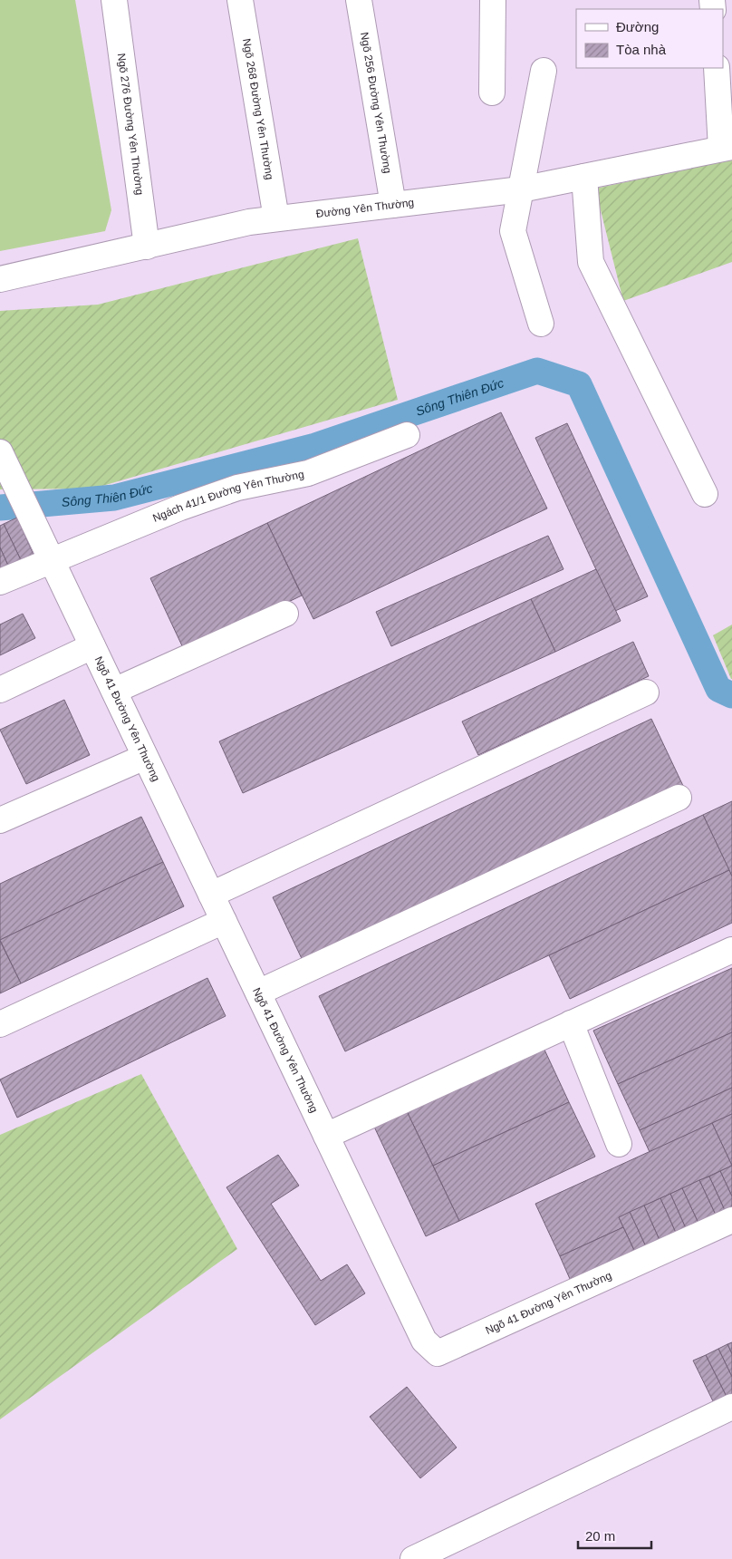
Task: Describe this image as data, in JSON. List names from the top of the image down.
{
  "streets": {
    "street": [
      "Ngõ 256 Đường Yên Thường",
      "Ngõ 268 Đường Yên Thường",
      "Ngõ 276 Đường Yên Thường",
      "Đường Yên Thường",
      "Ngách 41/1 Đường Yên Thường",
      "Ngõ 41 Đường Yên Thường"
    ]
  },
  "crossings": [
    ["Ngõ 256 Đường Yên Thường", "Đường Yên Thường"],
    ["Ngõ 268 Đường Yên Thường", "Đường Yên Thường"],
    ["Ngõ 276 Đường Yên Thường", "Đường Yên Thường"],
    ["Ngách 41/1 Đường Yên Thường", "Ngõ 41 Đường Yên Thường"]
  ],
  "water": ["Sông Thiên Đức"],
  "legend": ["Đường", "Tòa nhà"],
  "scale_bar": "20 m"
}
